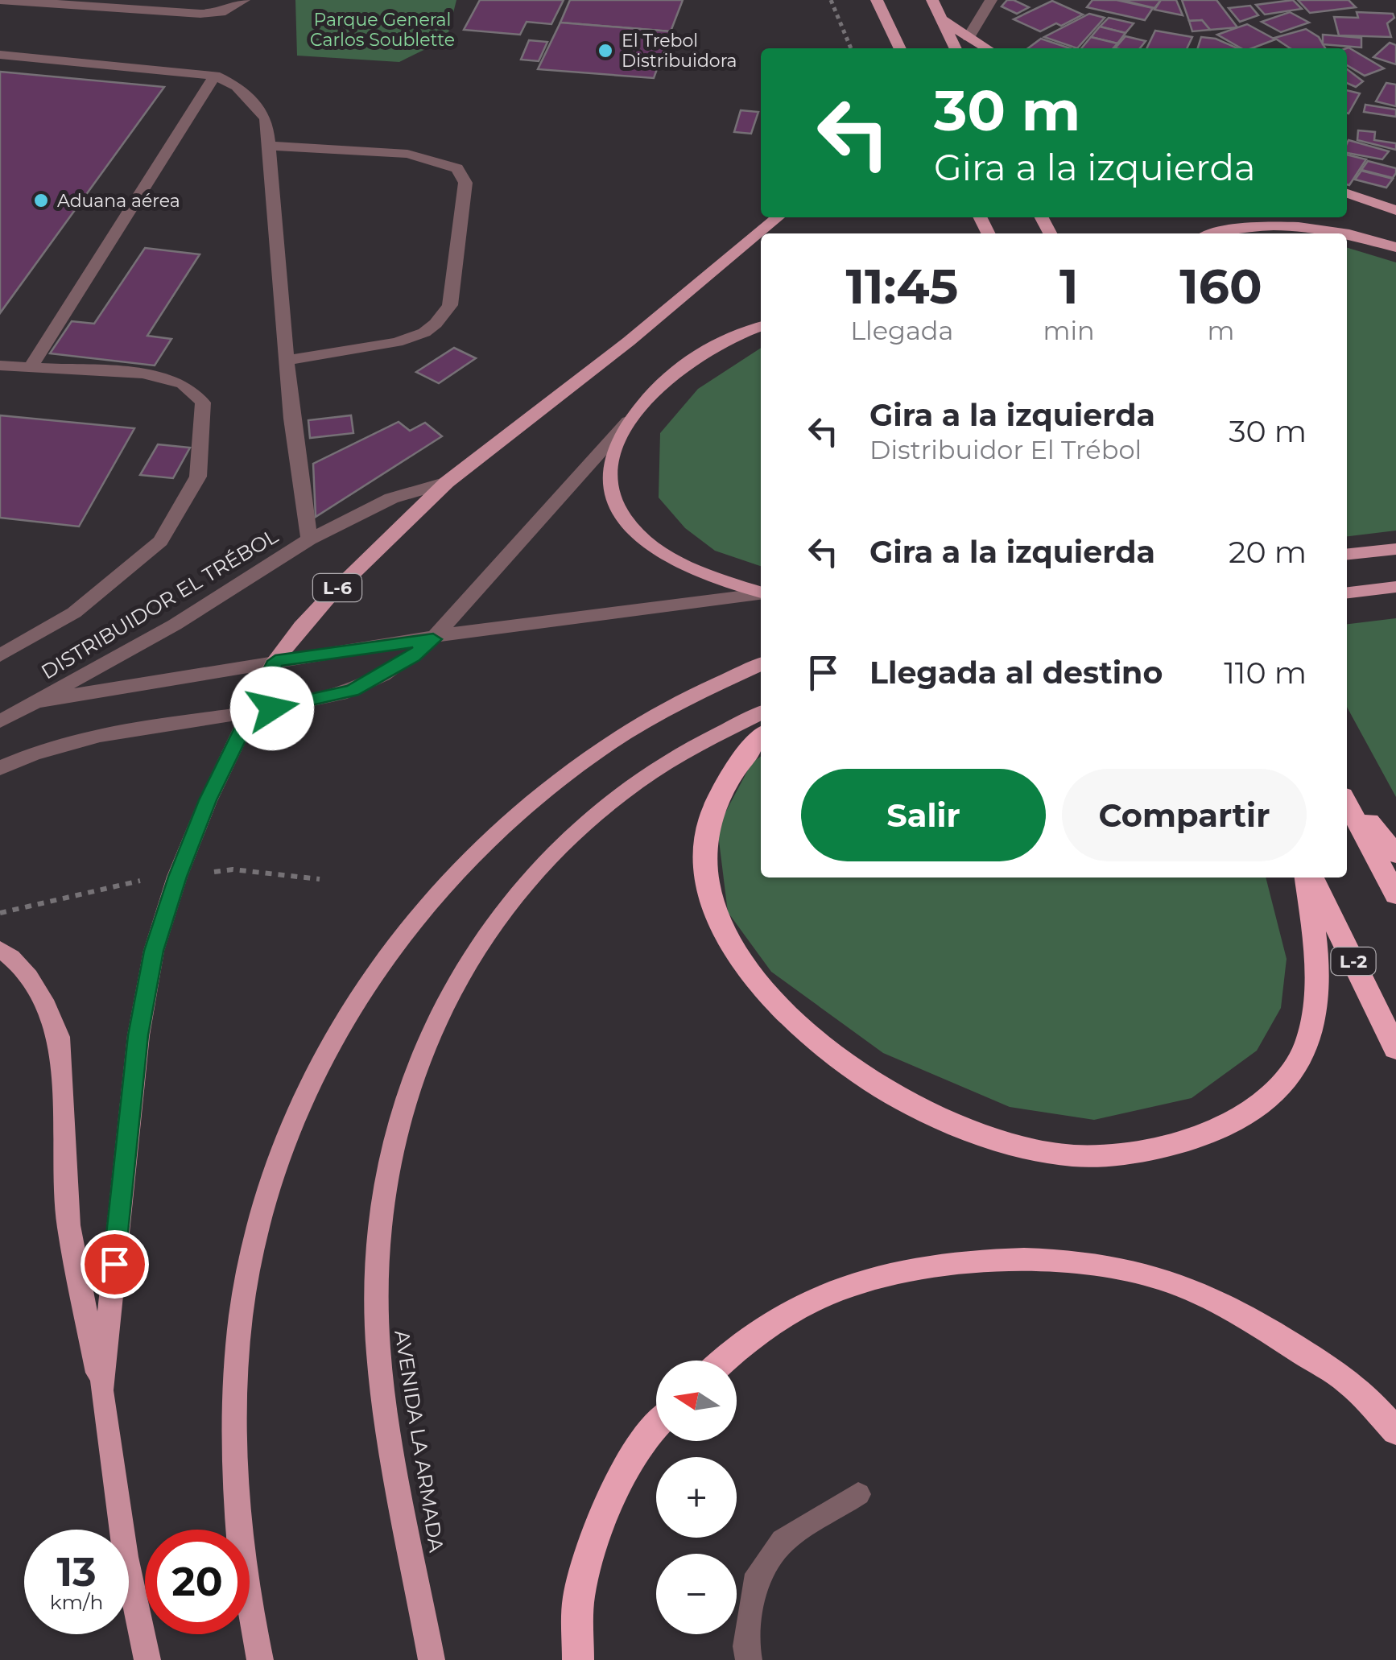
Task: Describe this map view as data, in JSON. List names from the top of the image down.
{
  "streets": {
    "highway": ["L-2"],
    "main road": ["L-6", "AVENIDA LA ARMADA"],
    "street": ["DISTRIBUIDOR EL TRÉBOL"]
  },
  "crossings": [
    ["L-6", "DISTRIBUIDOR EL TRÉBOL"]
  ],
  "parks": ["Parque General Carlos Soublette"],
  "places": ["El Trebol Distribuidora", "Aduana aérea"],
  "north": "left",
  "page": {
    "turn": ["30 m", "Gira a la izquierda"],
    "eta": [
      "11:45",
      "Llegada",
      "1",
      "min",
      "160",
      "m"
    ],
    "list": [
      {
        "name": "Gira a la izquierda",
        "note": "Distribuidor El Trébol",
        "value": "30 m"
      },
      {
        "name": "Gira a la izquierda",
        "value": "20 m"
      },
      {
        "name": "Llegada al destino",
        "value": "110 m"
      }
    ],
    "buttons": ["Salir", "Compartir"],
    "map_buttons": ["+", "−"],
    "speed": "13 km/h",
    "limit": "20"
  }
}
